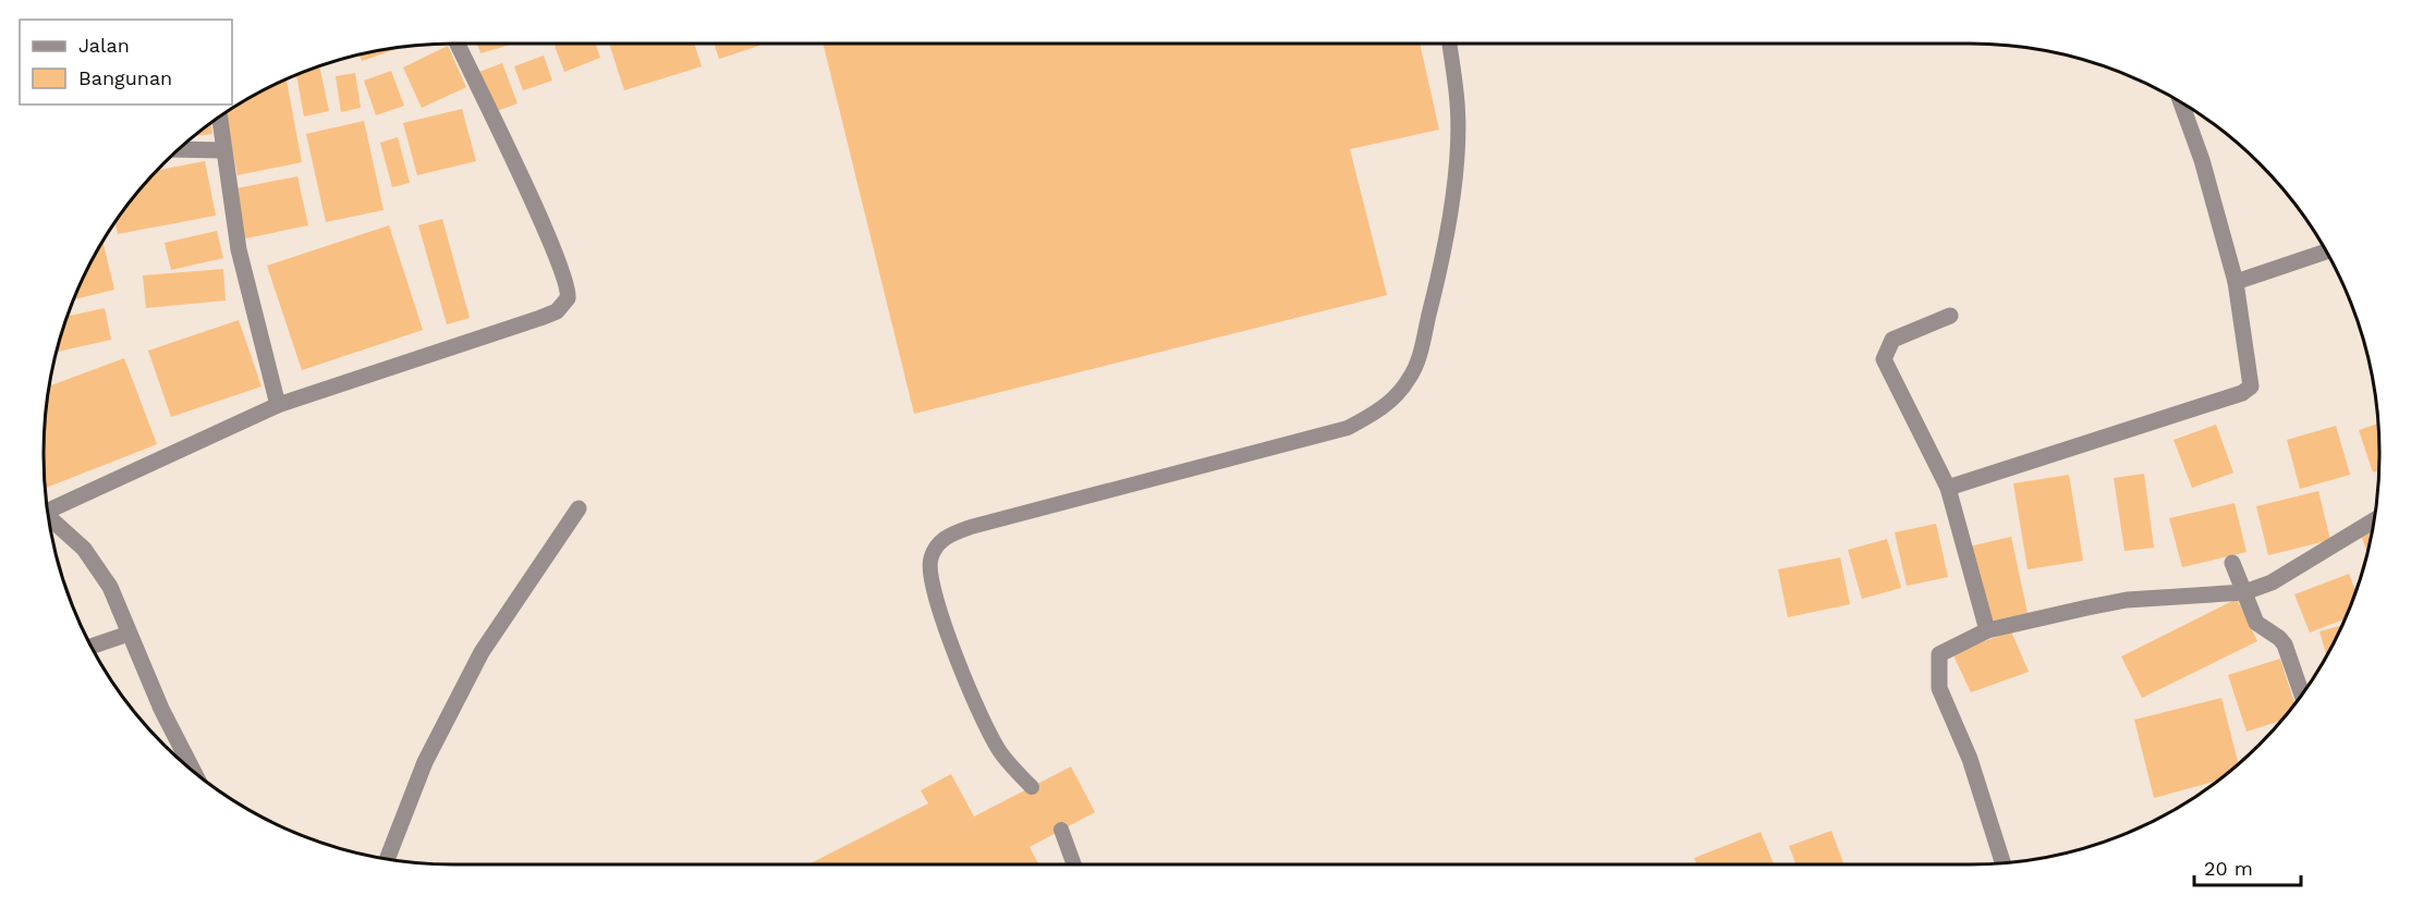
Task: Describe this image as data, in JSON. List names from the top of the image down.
{
  "legend": ["Jalan", "Bangunan"],
  "scale_bar": "20 m"
}
